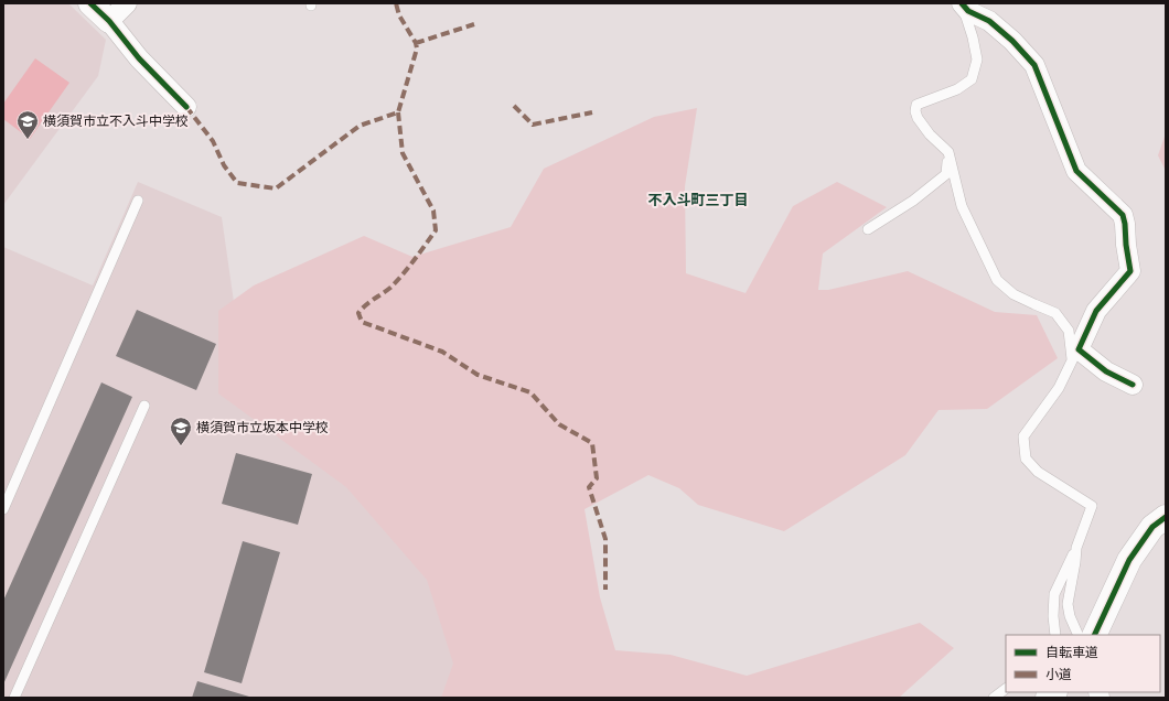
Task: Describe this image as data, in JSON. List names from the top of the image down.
{
  "districts": ["不入斗町三丁目"],
  "places": {
    "school or university": ["横須賀市立不入斗中学校", "横須賀市立坂本中学校"]
  },
  "legend": ["自転車道", "小道"]
}
